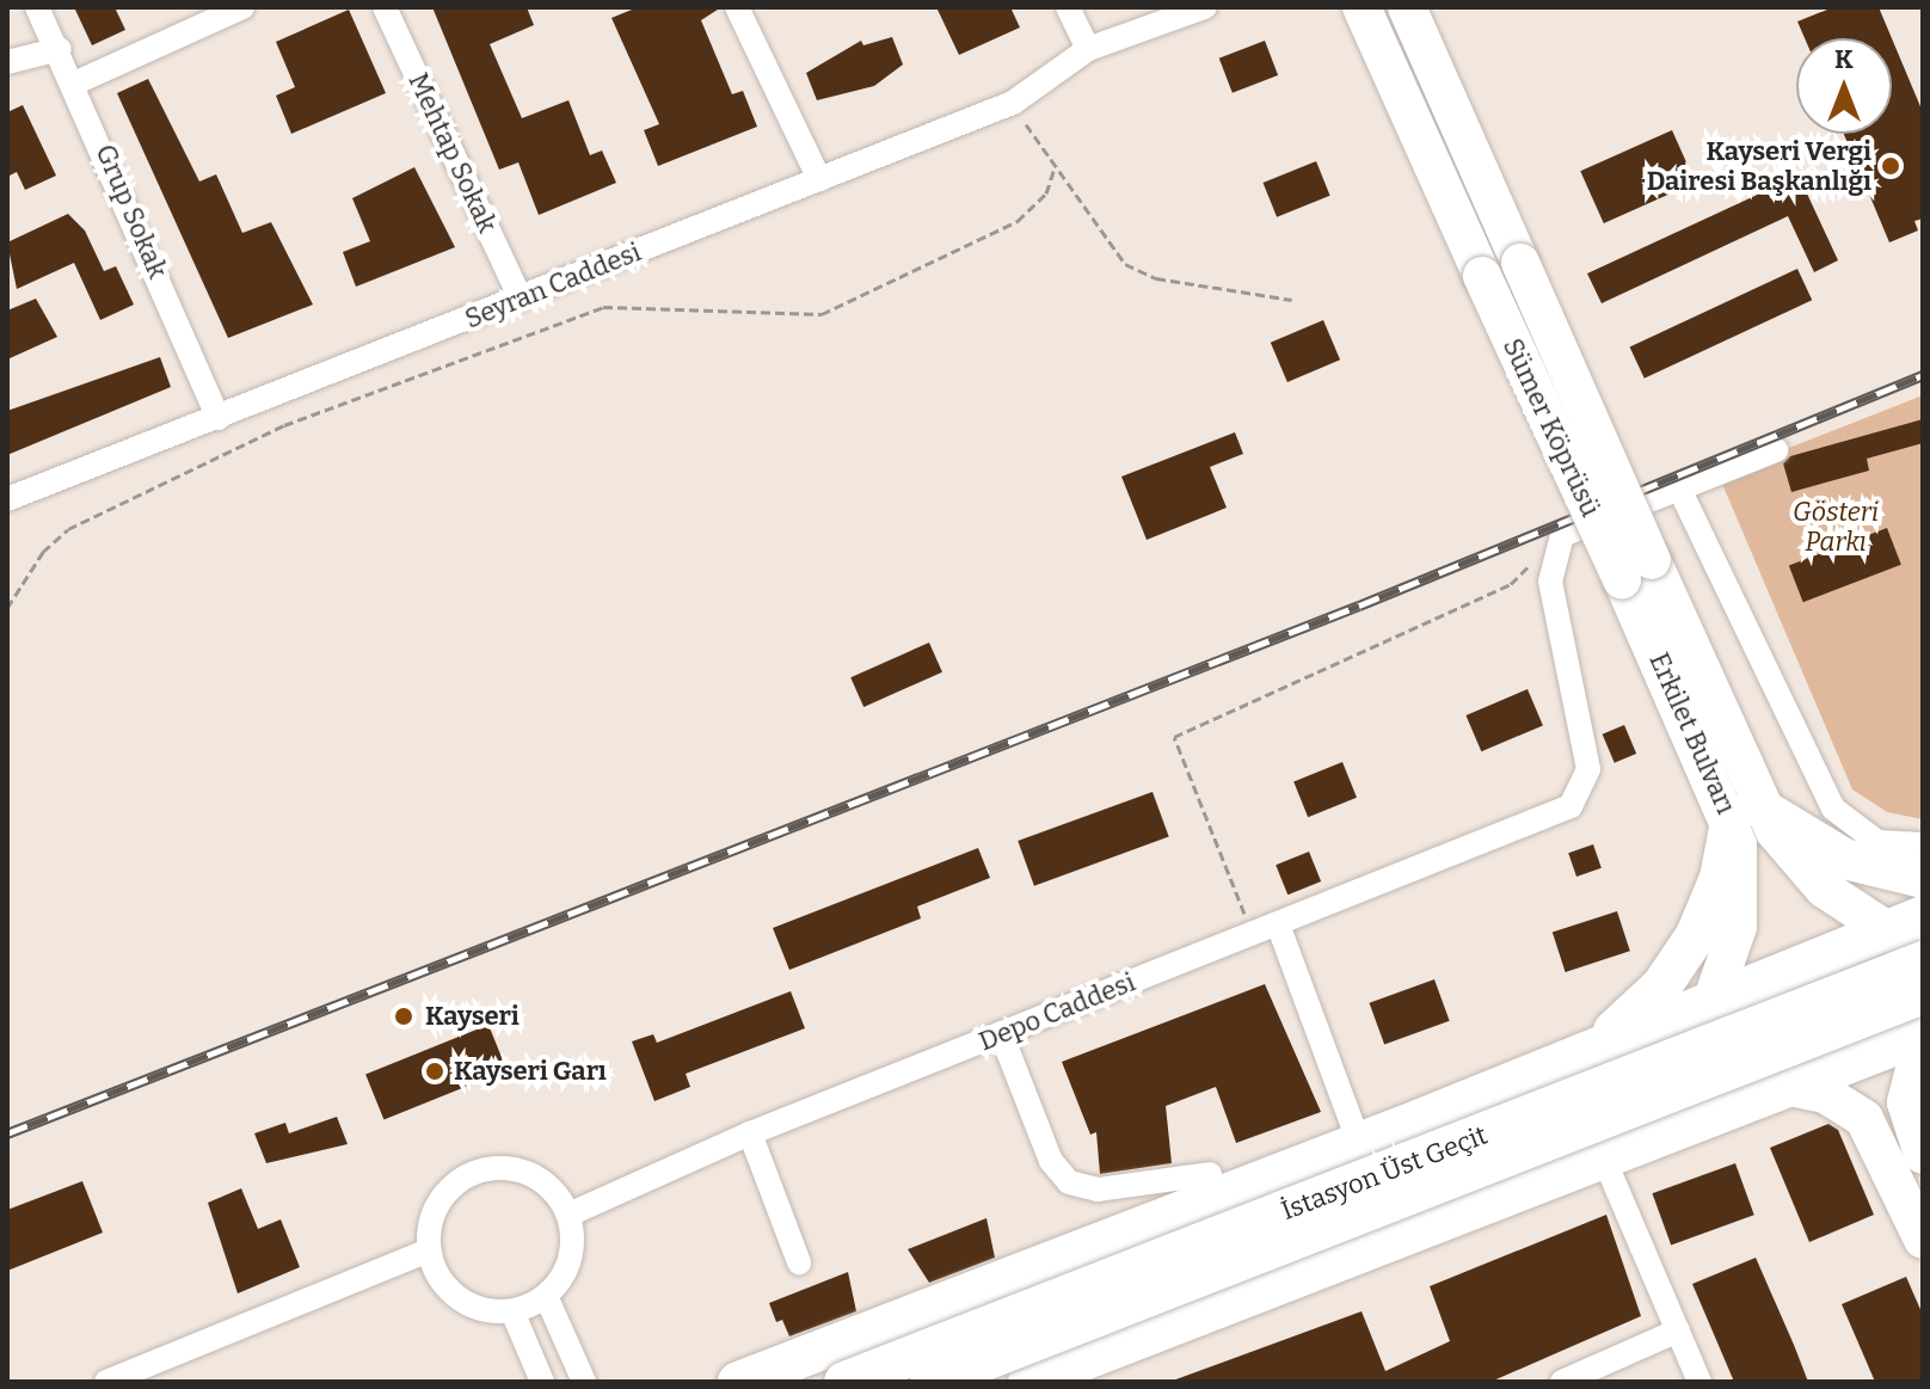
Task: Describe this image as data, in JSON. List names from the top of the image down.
{
  "streets": {
    "highway": ["İstasyon Üst Geçit"],
    "main road": ["Sümer Köprüsü", "Erkilet Bulvarı"],
    "street": [
      "Mehtap Sokak",
      "Grup Sokak",
      "Seyran Caddesi",
      "Depo Caddesi"
    ]
  },
  "crossings": [
    ["Mehtap Sokak", "Seyran Caddesi"],
    ["Grup Sokak", "Seyran Caddesi"],
    ["Sümer Köprüsü", "Erkilet Bulvarı"],
    ["Erkilet Bulvarı", "İstasyon Üst Geçit"]
  ],
  "parks": ["Gösteri Parkı"],
  "places": ["Kayseri Vergi Dairesi Başkanlığı", "Kayseri", "Kayseri Garı"],
  "north": "top"
}
